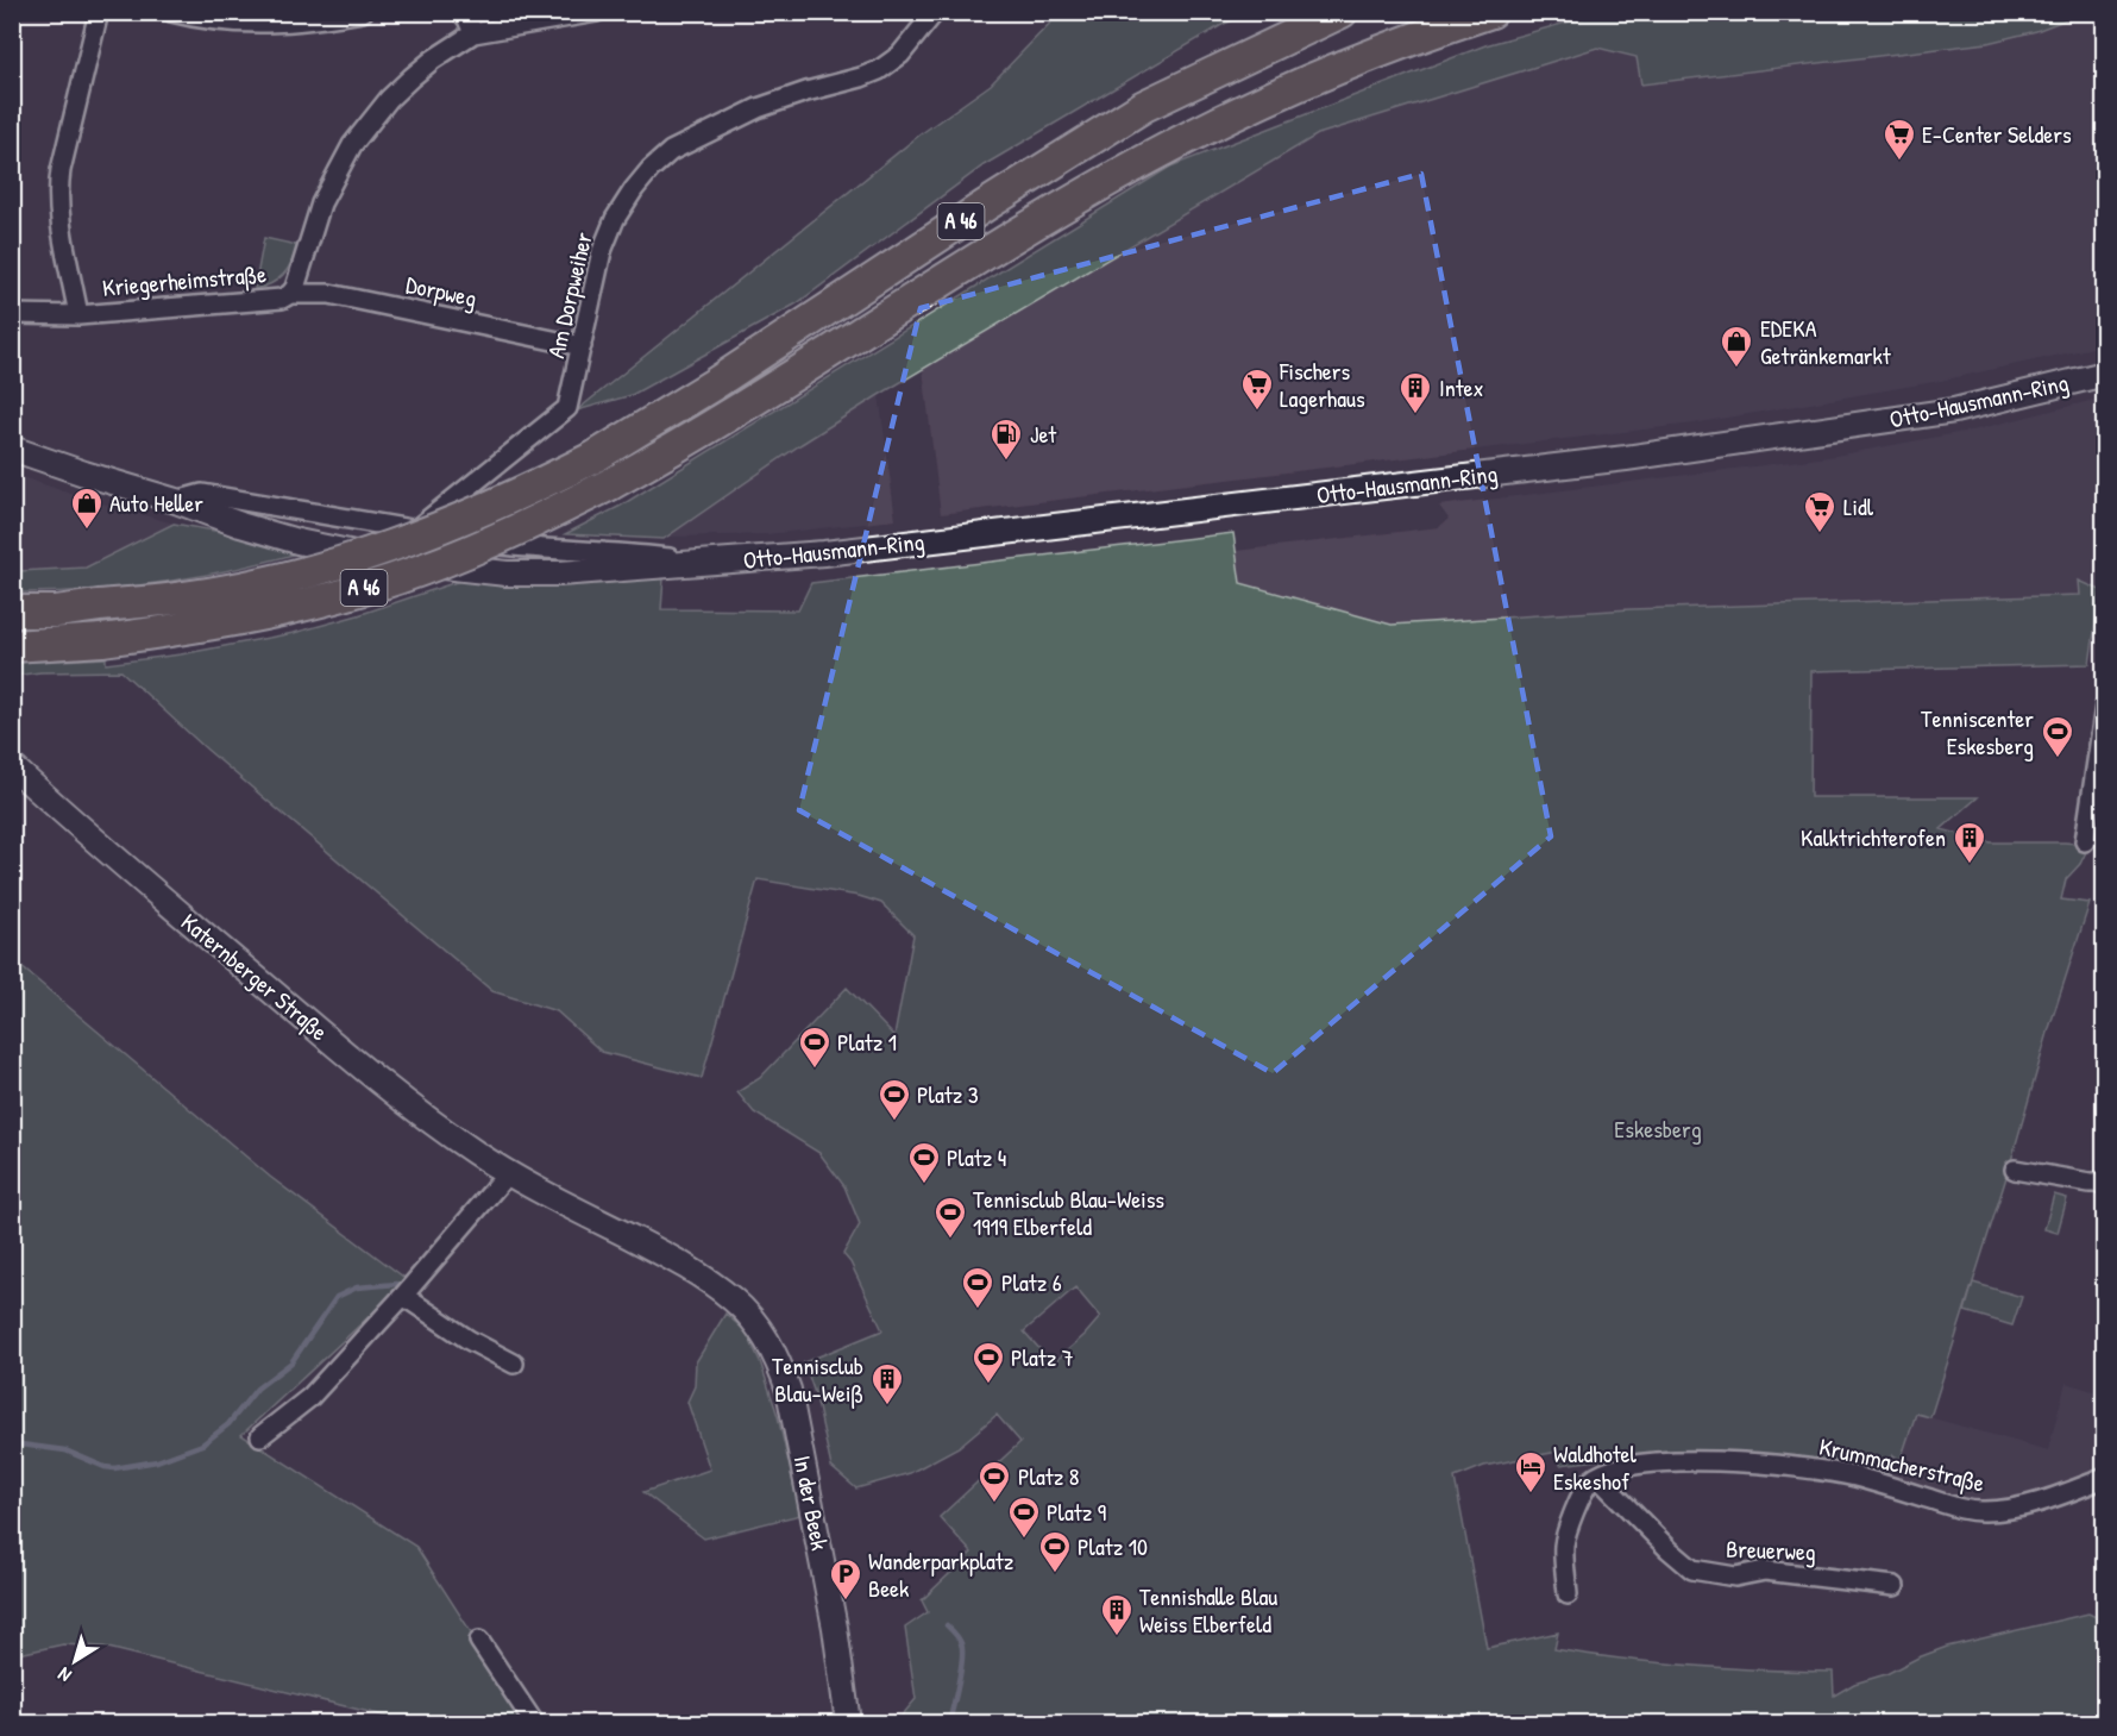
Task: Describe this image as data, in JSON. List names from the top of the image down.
{
  "streets": {
    "highway": ["A 46"],
    "street": [
      "Kriegerheimstraße",
      "Dorpweg",
      "Am Dorpweiher",
      "Otto-Hausmann-Ring",
      "Katernberger Straße",
      "Krummacherstraße",
      "In der Beek",
      "Breuerweg"
    ]
  },
  "crossings": [
    ["Kriegerheimstraße", "Dorpweg"],
    ["Dorpweg", "Am Dorpweiher"],
    ["Am Dorpweiher", "Otto-Hausmann-Ring"],
    ["Katernberger Straße", "In der Beek"],
    ["Krummacherstraße", "Breuerweg"]
  ],
  "parks": ["Eskesberg"],
  "places": {
    "supermarket": ["E-Center Selders", "Fischers Lagerhaus", "Lidl"],
    "shop": ["EDEKA Getränkemarkt", "Auto Heller"],
    "building": [
      "Intex",
      "Kalktrichterofen",
      "Tennisclub Blau-Weiß",
      "Tennishalle Blau Weiss Elberfeld"
    ],
    "fuel station": ["Jet"],
    "sports": [
      "Tenniscenter Eskesberg",
      "Platz 1",
      "Platz 3",
      "Platz 4",
      "Tennisclub Blau-Weiss 1919 Elberfeld",
      "Platz 6",
      "Platz 7",
      "Platz 8",
      "Platz 9",
      "Platz 10"
    ],
    "hotel": ["Waldhotel Eskeshof"],
    "parking": ["Wanderparkplatz Beek"]
  },
  "north": "bottom left"
}
